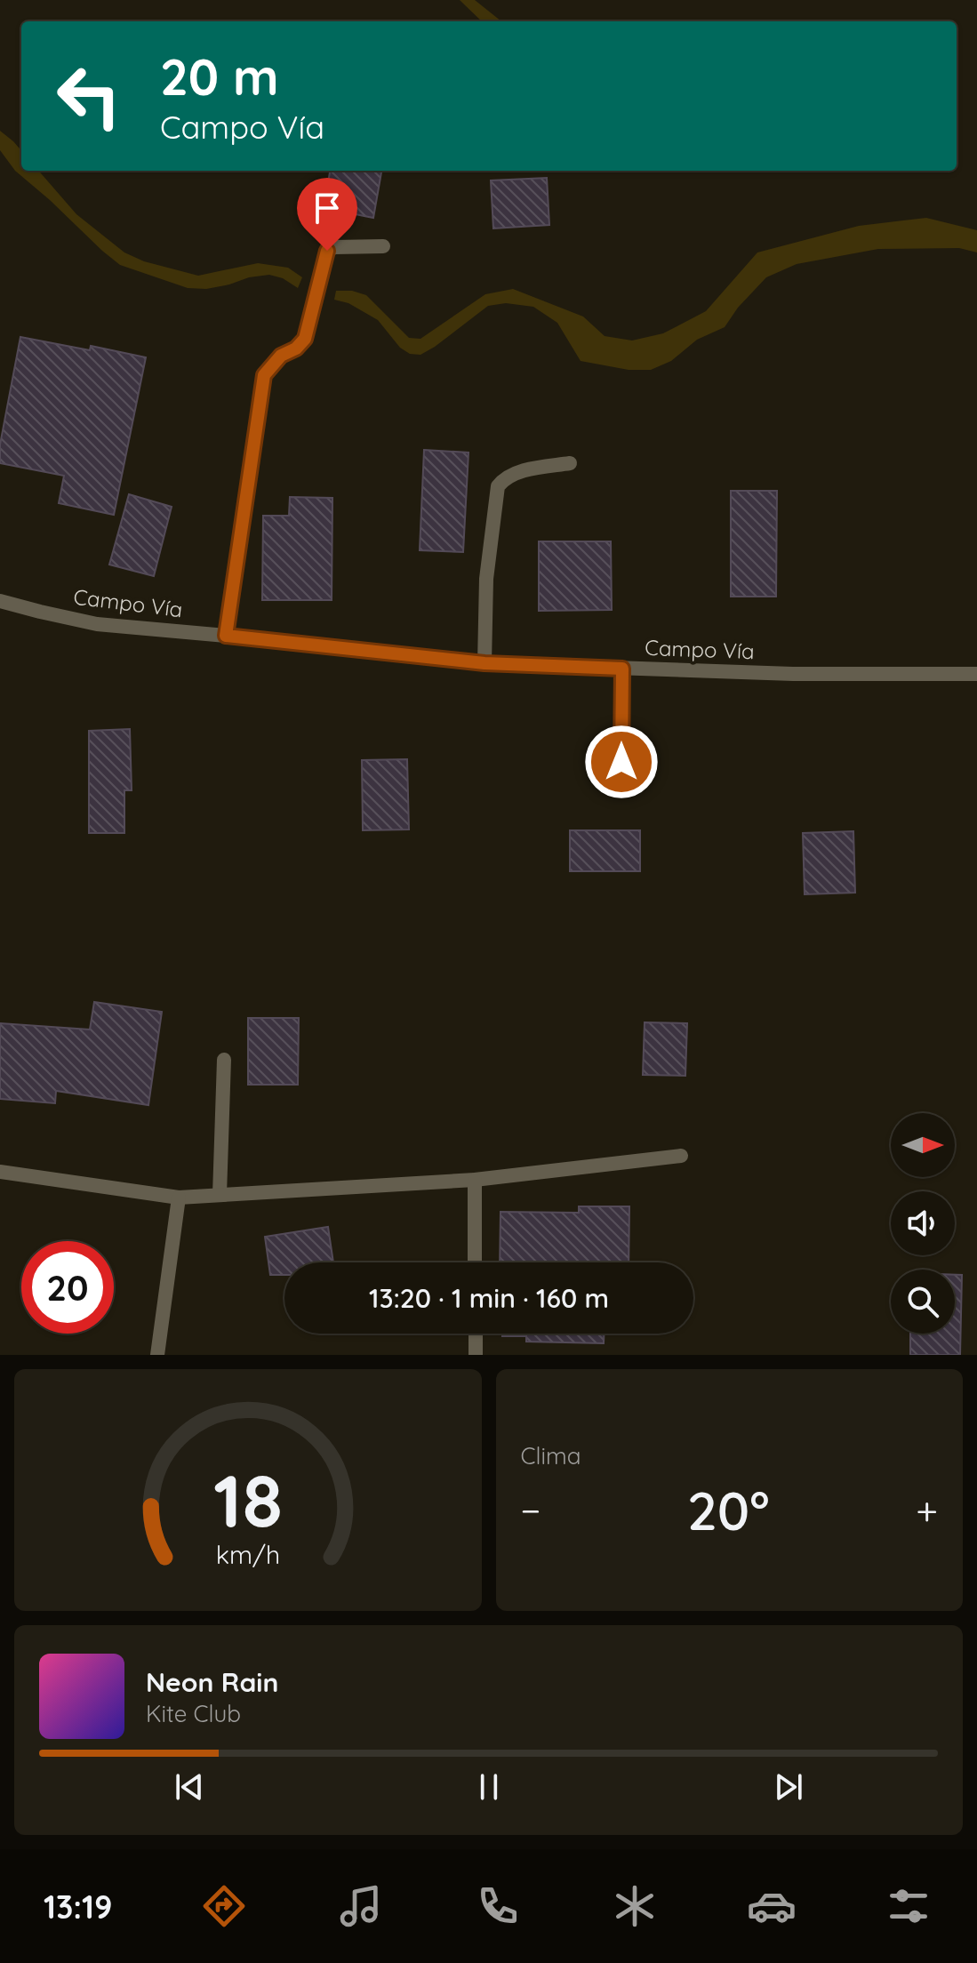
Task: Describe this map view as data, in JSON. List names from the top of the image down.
{
  "streets": {
    "street": ["Campo Vía"]
  },
  "north": "right",
  "page": {
    "turn": ["20 m", "Campo Vía"],
    "limit": "20",
    "trip": "13:20 · 1 min · 160 m",
    "tile": "Clima",
    "heat": ["−", "20°", "+"],
    "song": ["Neon Rain", "Kite Club"],
    "tabs": "13:19",
    "gauge": ["18", "km/h"]
  }
}
